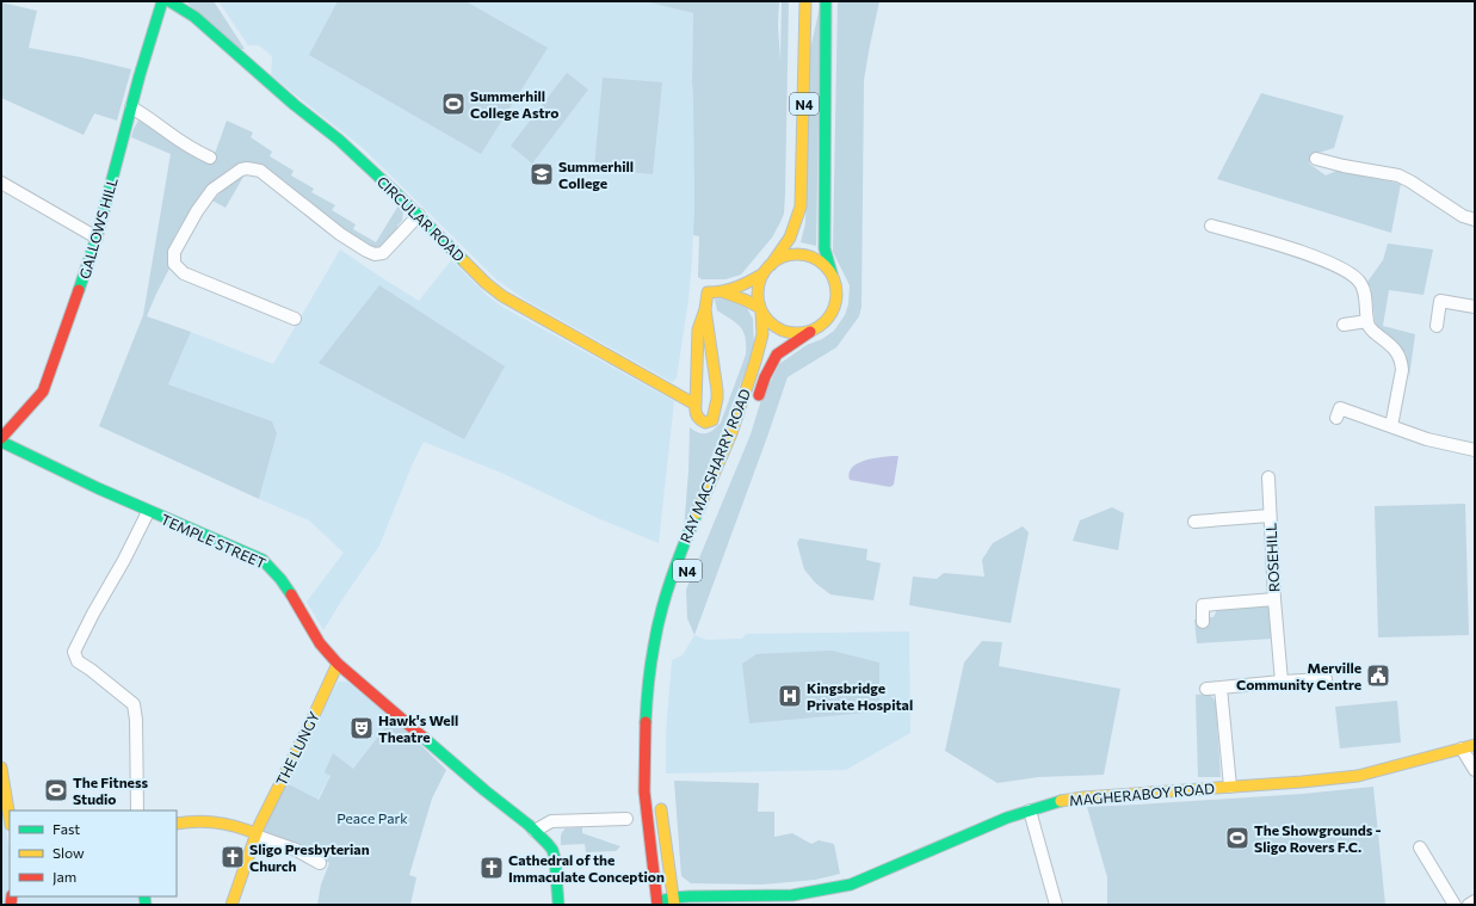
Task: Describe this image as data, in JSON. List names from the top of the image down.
{
  "streets": {
    "main road": [
      "N4",
      "CIRCULAR ROAD",
      "GALLOWS HILL",
      "RAY MACSHARRY ROAD",
      "TEMPLE STREET",
      "THE LUNGY",
      "MAGHERABOY ROAD"
    ],
    "street": ["ROSEHILL"]
  },
  "crossings": [
    ["N4", "RAY MACSHARRY ROAD"],
    ["RAY MACSHARRY ROAD", "MAGHERABOY ROAD"],
    ["TEMPLE STREET", "THE LUNGY"]
  ],
  "parks": ["Peace Park"],
  "places": {
    "sports": ["Summerhill College Astro", "The Fitness Studio", "The Showgrounds - Sligo Rovers F.C."],
    "school or university": ["Summerhill College"],
    "public building": ["Merville Community Centre"],
    "hospital": ["Kingsbridge Private Hospital"],
    "theatre": ["Hawk's Well Theatre"],
    "church": ["Sligo Presbyterian Church", "Cathedral of the Immaculate Conception"]
  },
  "legend": ["Fast", "Slow", "Jam"]
}
